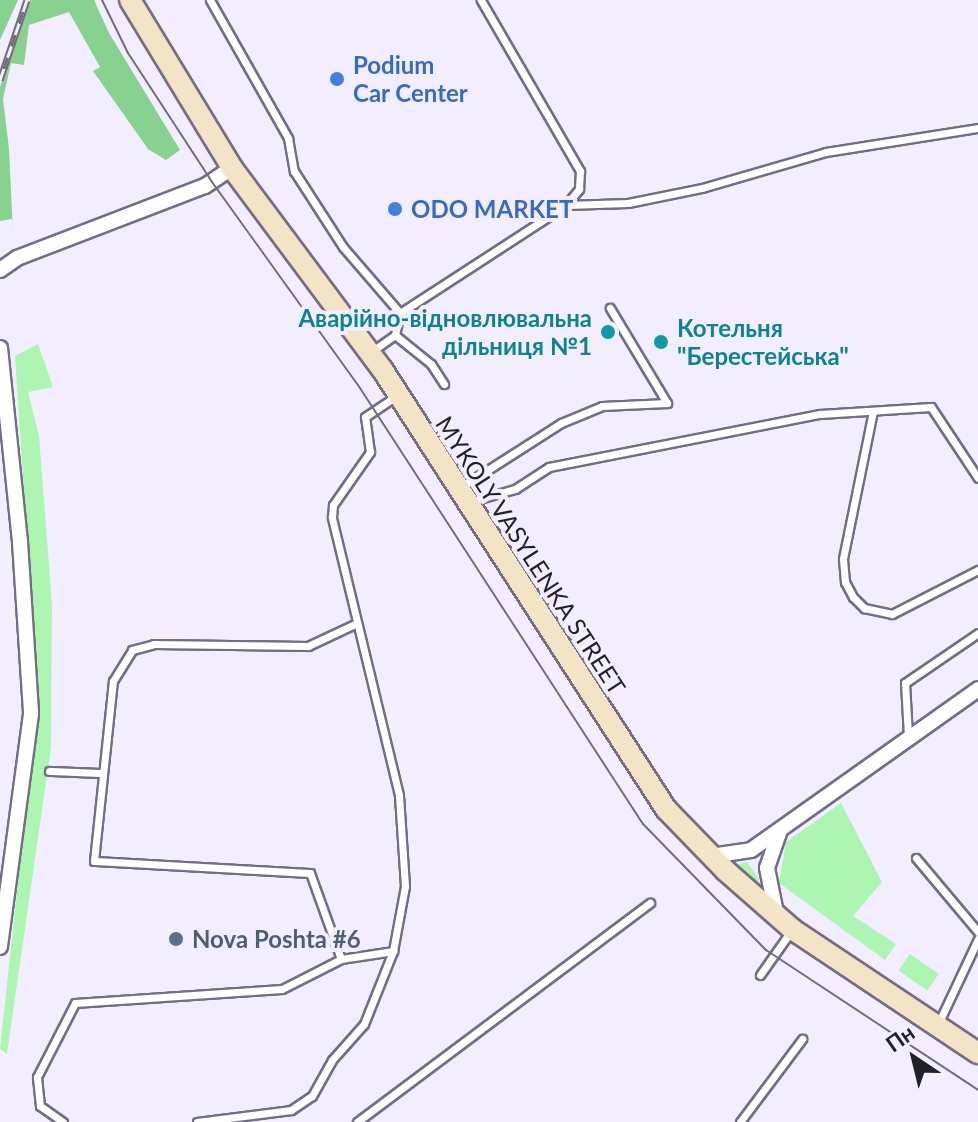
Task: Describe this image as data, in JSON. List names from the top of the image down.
{
  "streets": {
    "main road": ["MYKOLY VASYLENKA STREET"]
  },
  "places": [
    "Podium Car Center",
    "ODO MARKET",
    "Аварійно-відновлювальна дільниця №1",
    "Котельня \"Берестейська\"",
    "Nova Poshta #6"
  ],
  "north": "top left"
}
